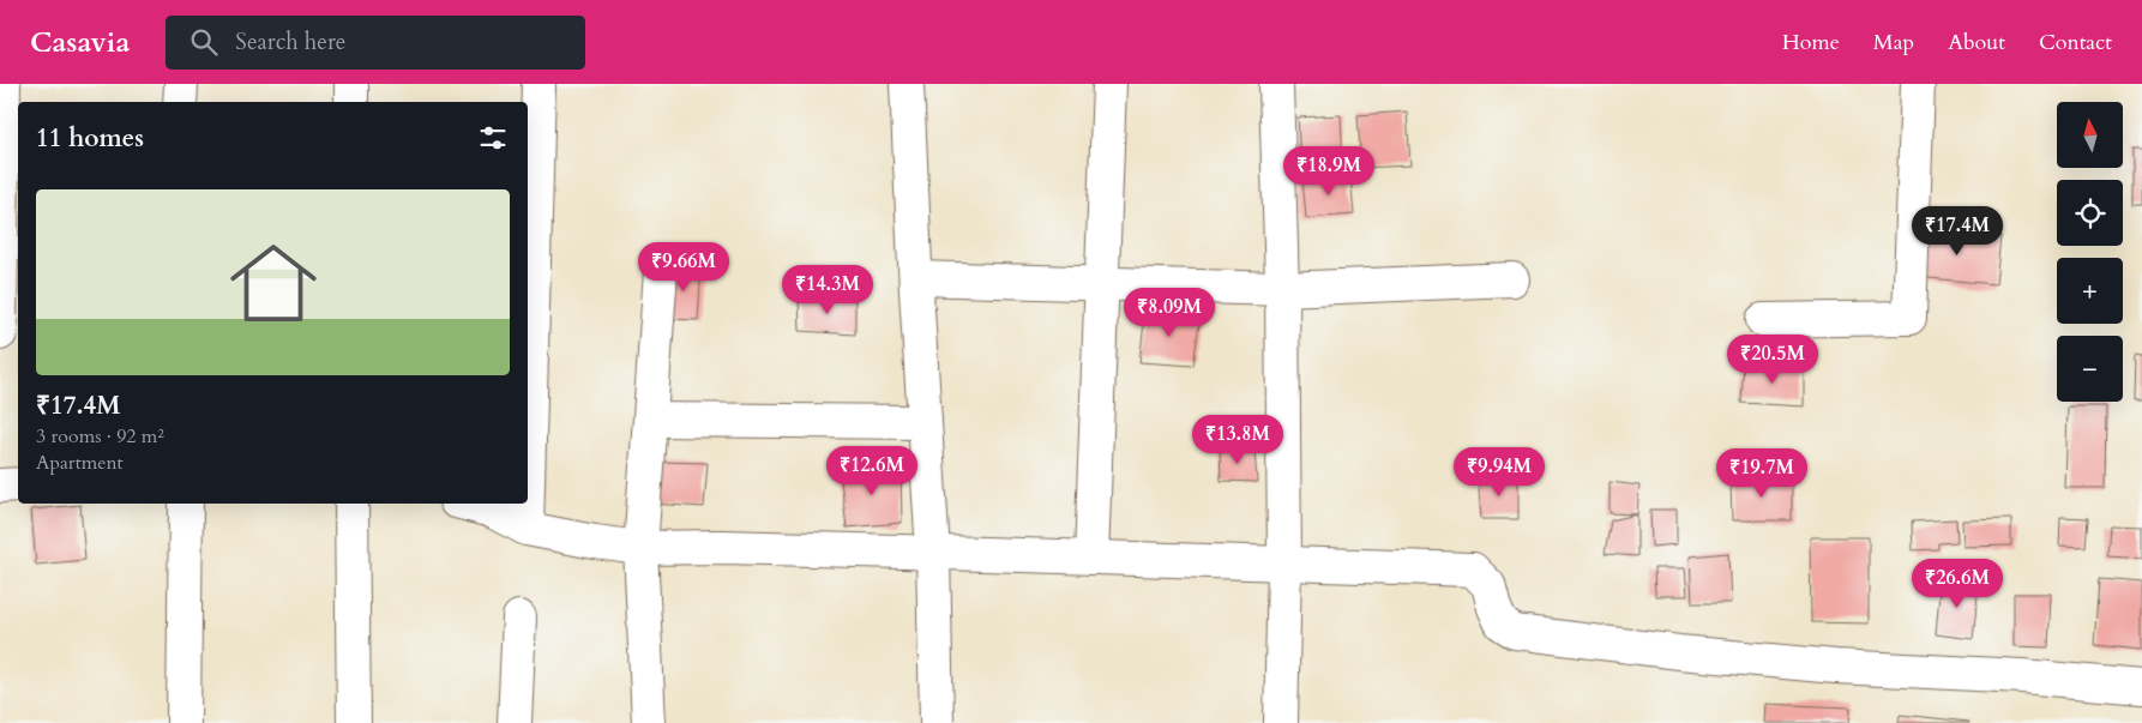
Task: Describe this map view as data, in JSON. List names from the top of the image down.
{
  "north": "top",
  "page": {
    "header": "Casavia",
    "search": "Search here",
    "nav": [
      "Home",
      "Map",
      "About",
      "Contact"
    ],
    "map_buttons": ["+", "−"],
    "heading": "11 homes",
    "price": [
      "₹18.9M",
      "₹17.4M",
      "₹9.66M",
      "₹14.3M",
      "₹8.09M",
      "₹20.5M",
      "₹13.8M",
      "₹12.6M",
      "₹9.94M",
      "₹19.7M",
      "₹26.6M"
    ],
    "list": [
      {
        "name": "₹17.4M",
        "note": "3 rooms · 92 m² · Apartment"
      }
    ]
  }
}
